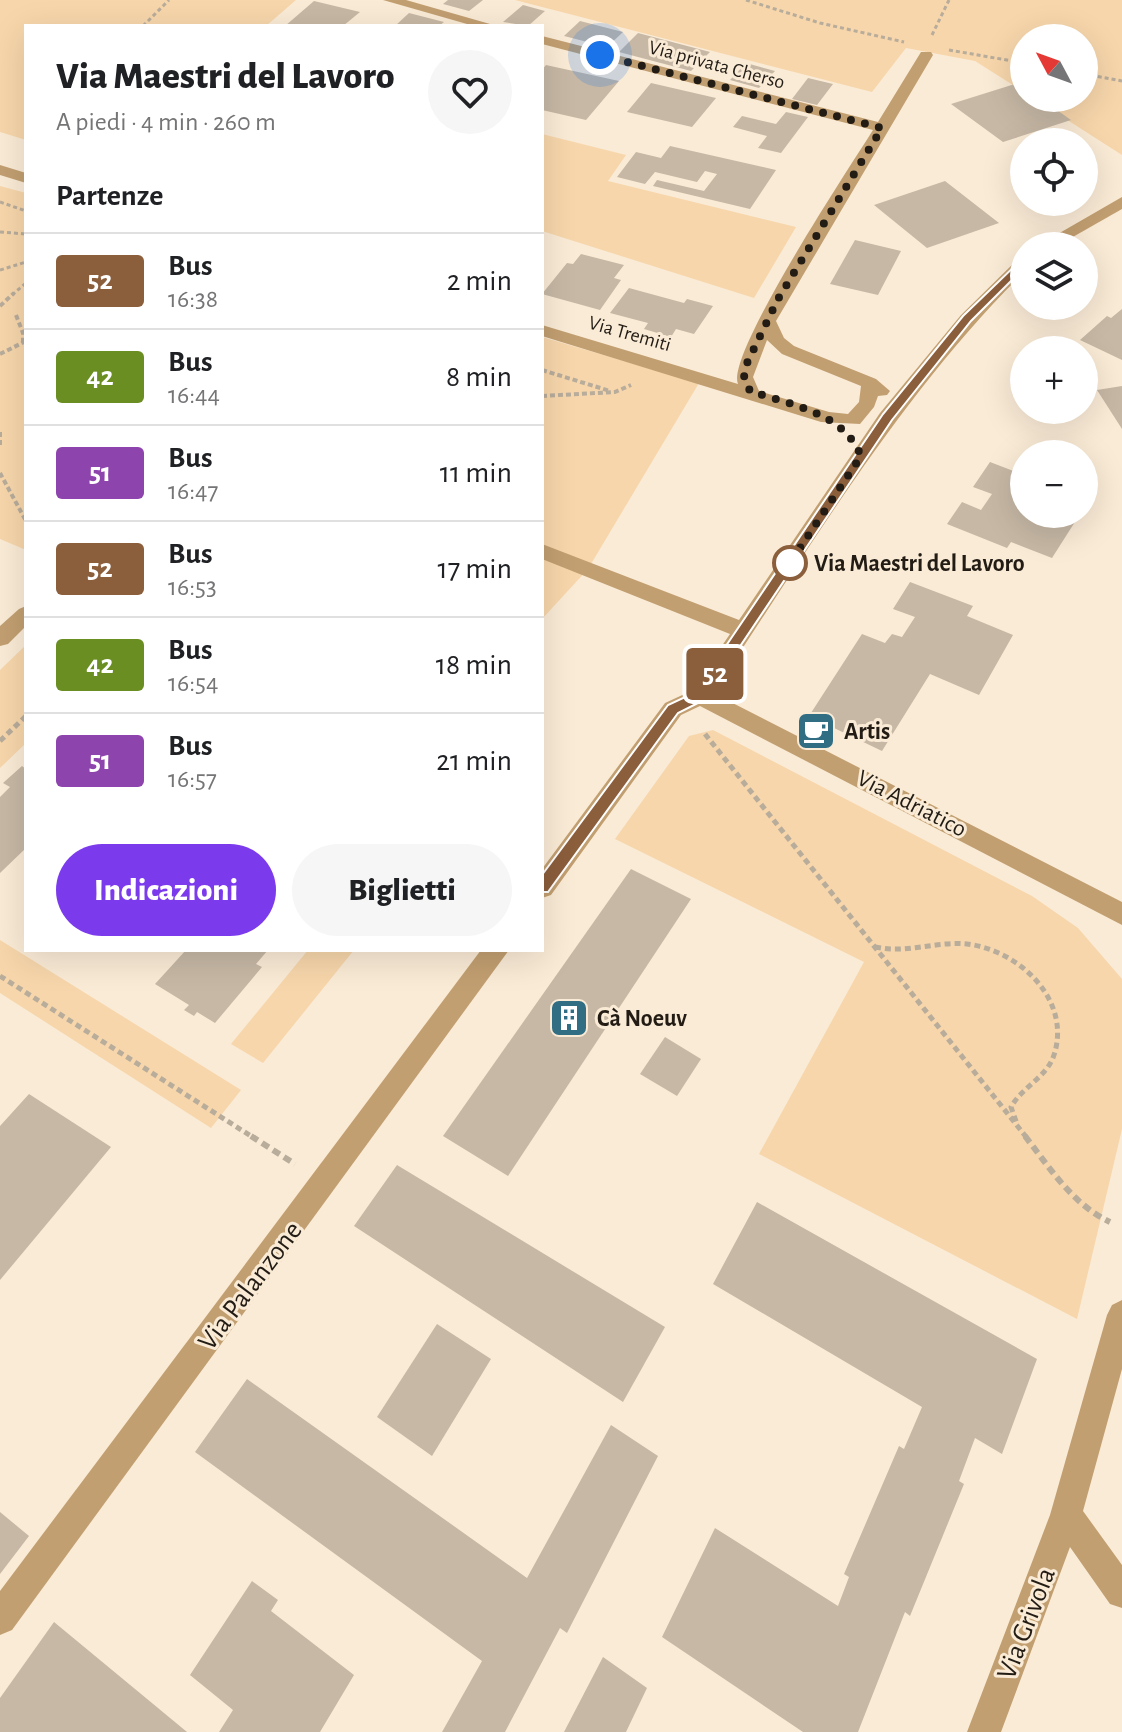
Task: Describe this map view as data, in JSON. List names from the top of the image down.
{
  "streets": {
    "street": [
      "Via privata Cherso",
      "Via Tremiti",
      "Via Adriatico",
      "Via Palanzone",
      "Via Grivola"
    ]
  },
  "places": {
    "other": ["Via Maestri del Lavoro"],
    "cafe": ["Artis"],
    "building": ["Cà Noeuv"]
  },
  "lines": ["bus line 52"],
  "north": "top left",
  "page": {
    "on_map": "52",
    "map_buttons": ["+", "−"],
    "heading": [
      ["Via Maestri del Lavoro", "A piedi · 4 min · 260 m"],
      "Partenze"
    ],
    "list": [
      {
        "mark": "52",
        "name": "Bus",
        "note": "16:38",
        "value": "2 min"
      },
      {
        "mark": "42",
        "name": "Bus",
        "note": "16:44",
        "value": "8 min"
      },
      {
        "mark": "51",
        "name": "Bus",
        "note": "16:47",
        "value": "11 min"
      },
      {
        "mark": "52",
        "name": "Bus",
        "note": "16:53",
        "value": "17 min"
      },
      {
        "mark": "42",
        "name": "Bus",
        "note": "16:54",
        "value": "18 min"
      },
      {
        "mark": "51",
        "name": "Bus",
        "note": "16:57",
        "value": "21 min"
      }
    ],
    "buttons": ["Indicazioni", "Biglietti"]
  }
}
